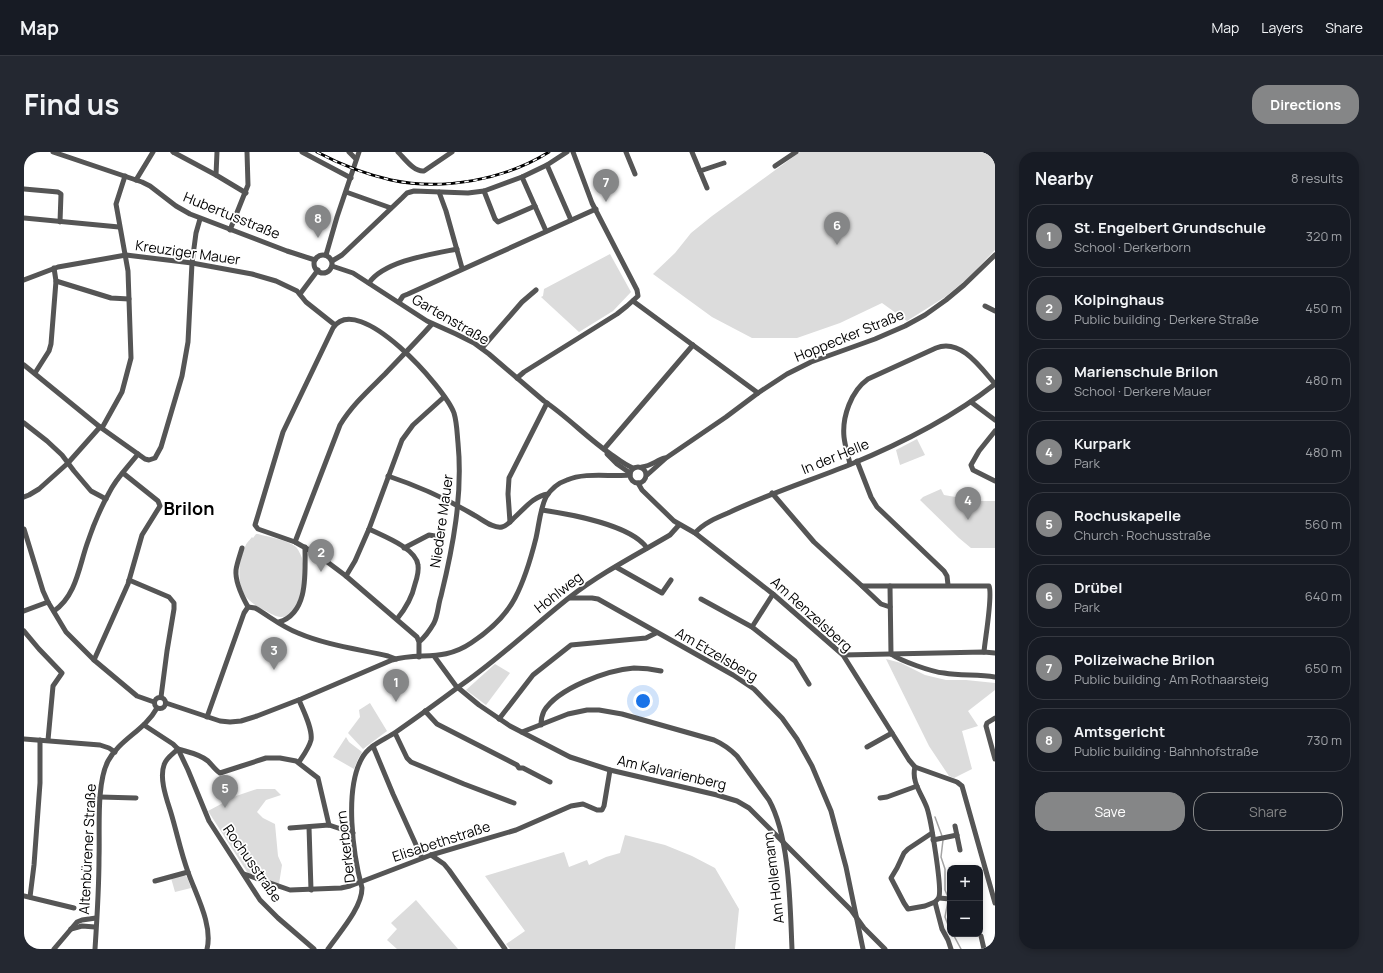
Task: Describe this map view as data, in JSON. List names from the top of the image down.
{
  "streets": {
    "street": [
      "Hubertusstraße",
      "Kreuziger Mauer",
      "Gartenstraße",
      "Hoppecker Straße",
      "In der Helle",
      "Niedere Mauer",
      "Hohlweg",
      "Am Renzelsberg",
      "Am Etzelsberg",
      "Am Kalvarienberg",
      "Elisabethstraße",
      "Derkerborn",
      "Altenbürener Straße",
      "Rochusstraße",
      "Am Hollemann"
    ]
  },
  "crossings": [
    ["Hubertusstraße", "Gartenstraße"],
    ["Kreuziger Mauer", "Niedere Mauer"],
    ["Gartenstraße", "Hoppecker Straße"],
    ["In der Helle", "Am Renzelsberg"],
    ["Hohlweg", "Am Etzelsberg"],
    ["Hohlweg", "Am Kalvarienberg"],
    ["Hohlweg", "Derkerborn"],
    ["Am Etzelsberg", "Am Kalvarienberg"],
    ["Am Kalvarienberg", "Elisabethstraße"],
    ["Am Kalvarienberg", "Derkerborn"],
    ["Am Kalvarienberg", "Am Hollemann"],
    ["Elisabethstraße", "Derkerborn"],
    ["Elisabethstraße", "Rochusstraße"],
    ["Altenbürener Straße", "Rochusstraße"]
  ],
  "districts": ["Brilon"],
  "page": {
    "header": "Map",
    "nav": ["Map", "Layers", "Share"],
    "title": "Find us",
    "buttons": [
      "Directions",
      ["Save", "Share"]
    ],
    "heading": ["Nearby", "8 results"],
    "pins": [
      "7",
      "8",
      "6",
      "4",
      "2",
      "3",
      "1",
      "5"
    ],
    "list": [
      {
        "mark": "1",
        "name": "St. Engelbert Grundschule",
        "note": "School · Derkerborn",
        "value": "320 m"
      },
      {
        "mark": "2",
        "name": "Kolpinghaus",
        "note": "Public building · Derkere Straße",
        "value": "450 m"
      },
      {
        "mark": "3",
        "name": "Marienschule Brilon",
        "note": "School · Derkere Mauer",
        "value": "480 m"
      },
      {
        "mark": "4",
        "name": "Kurpark",
        "note": "Park",
        "value": "480 m"
      },
      {
        "mark": "5",
        "name": "Rochuskapelle",
        "note": "Church · Rochusstraße",
        "value": "560 m"
      },
      {
        "mark": "6",
        "name": "Drübel",
        "note": "Park",
        "value": "640 m"
      },
      {
        "mark": "7",
        "name": "Polizeiwache Brilon",
        "note": "Public building · Am Rothaarsteig",
        "value": "650 m"
      },
      {
        "mark": "8",
        "name": "Amtsgericht",
        "note": "Public building · Bahnhofstraße",
        "value": "730 m"
      }
    ],
    "map_buttons": ["+", "−"]
  }
}
